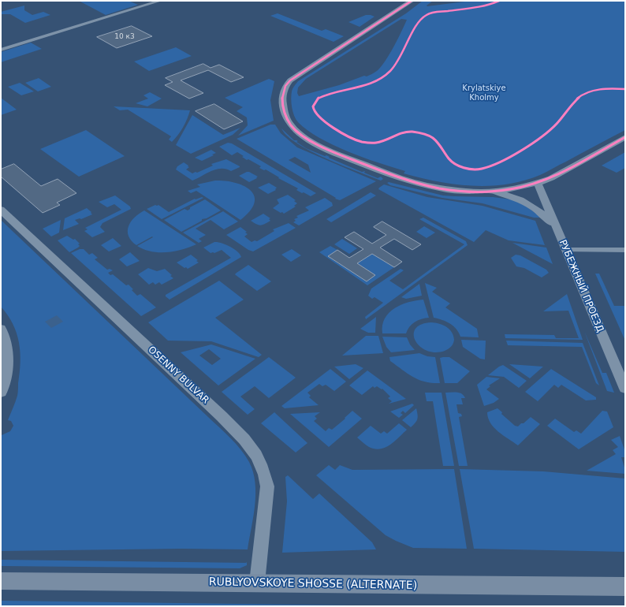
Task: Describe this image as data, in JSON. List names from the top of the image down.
{
  "streets": {
    "main road": ["RUBLYOVSKOYE SHOSSE (ALTERNATE)"],
    "street": ["РУБЕЖНЫЙ ПРОЕЗД", "OSENNY BULVAR"]
  },
  "crossings": [
    ["OSENNY BULVAR", "RUBLYOVSKOYE SHOSSE (ALTERNATE)"]
  ],
  "parks": ["Krylatskiye Kholmy"],
  "house_numbers": ["10 к3"]
}
